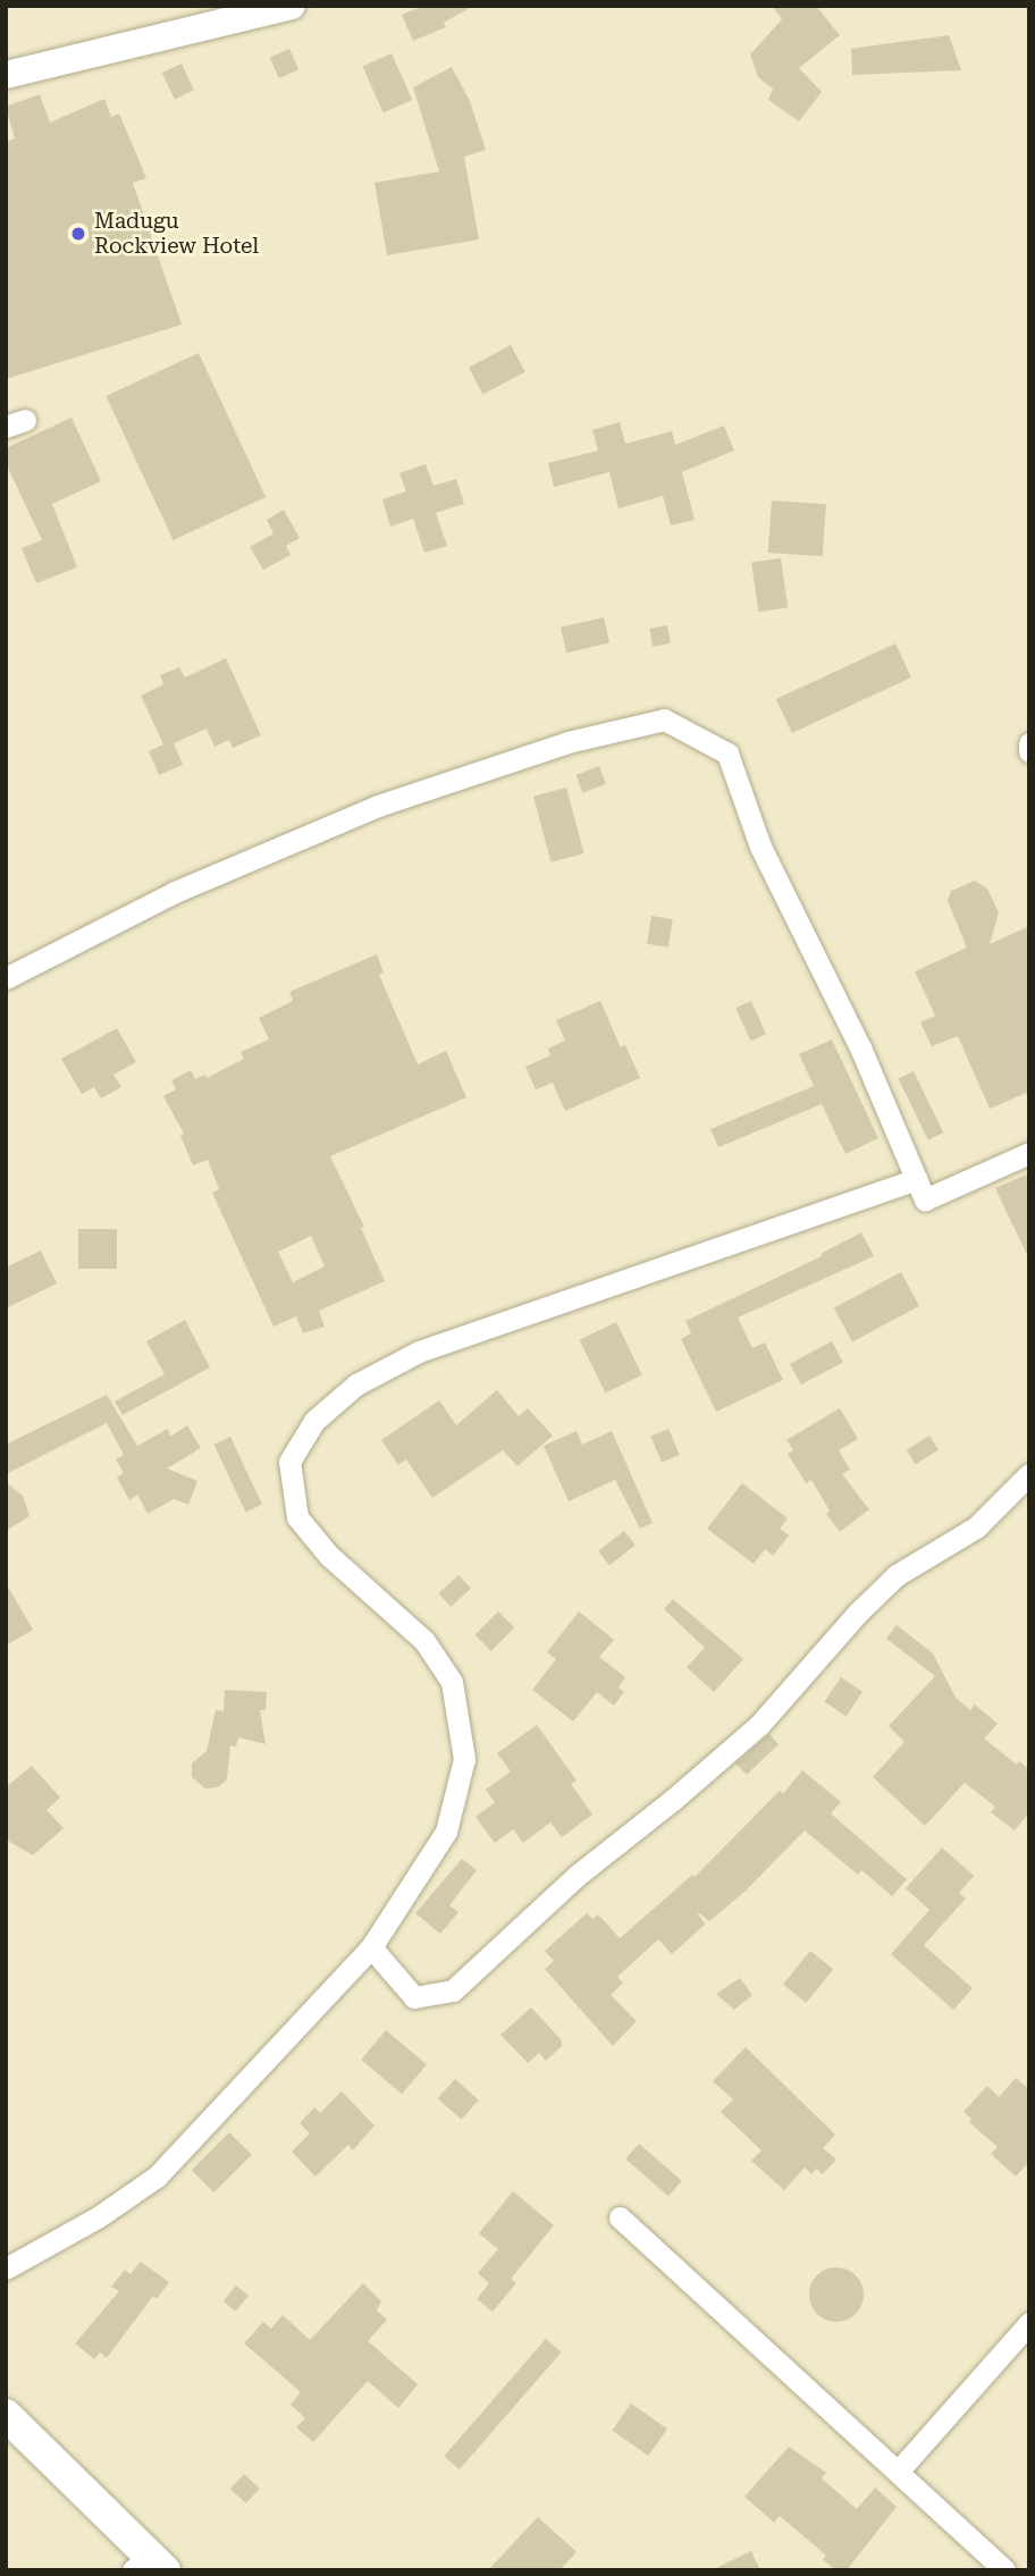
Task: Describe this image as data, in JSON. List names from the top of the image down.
{
  "places": ["Madugu Rockview Hotel"]
}
